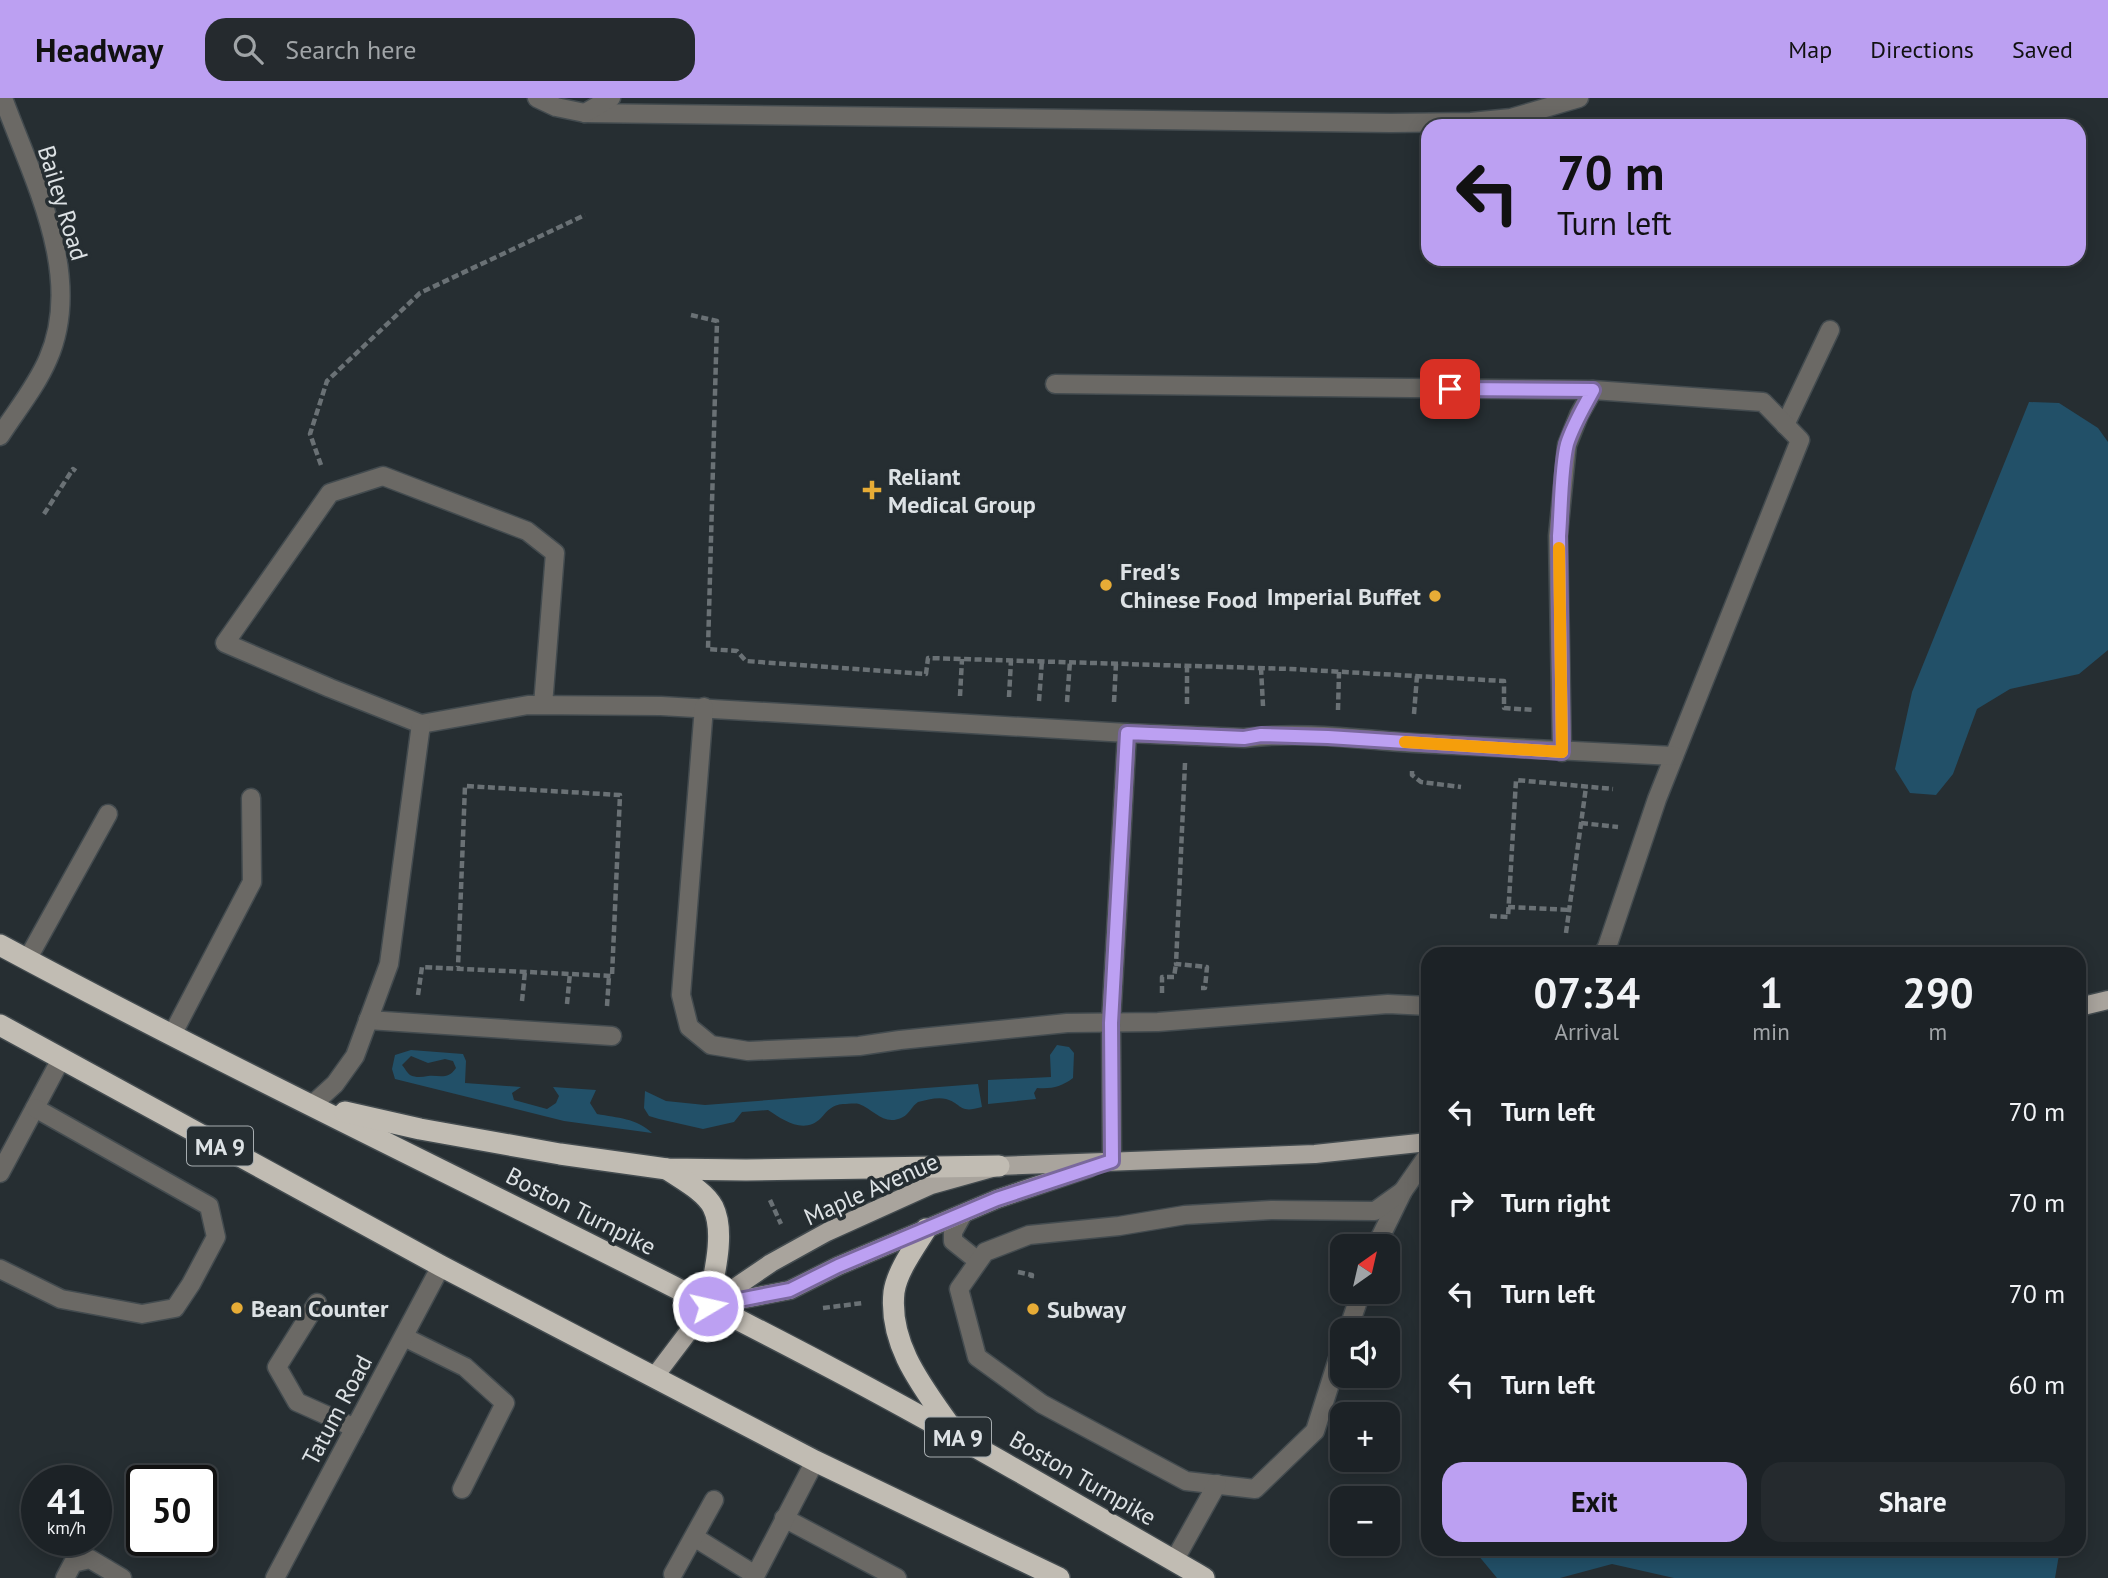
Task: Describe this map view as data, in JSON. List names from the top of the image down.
{
  "streets": {
    "highway": ["MA 9", "Boston Turnpike"],
    "main road": ["Maple Avenue"],
    "street": ["Bailey Road", "Tatum Road"]
  },
  "crossings": [
    ["MA 9", "Maple Avenue"],
    ["MA 9", "Tatum Road"],
    ["Maple Avenue", "Boston Turnpike"]
  ],
  "places": {
    "health": ["Reliant Medical Group"],
    "other": [
      "Fred's Chinese Food",
      "Imperial Buffet",
      "Bean Counter",
      "Subway"
    ]
  },
  "north": "top right",
  "page": {
    "header": "Headway",
    "search": "Search here",
    "nav": ["Map", "Directions", "Saved"],
    "turn": ["70 m", "Turn left"],
    "eta": [
      "07:34",
      "Arrival",
      "1",
      "min",
      "290",
      "m"
    ],
    "list": [
      {
        "name": "Turn left",
        "value": "70 m"
      },
      {
        "name": "Turn right",
        "value": "70 m"
      },
      {
        "name": "Turn left",
        "value": "70 m"
      },
      {
        "name": "Turn left",
        "value": "60 m"
      }
    ],
    "map_buttons": ["+", "−"],
    "buttons": ["Exit", "Share"],
    "speed": "41 km/h",
    "limit": "50"
  }
}
